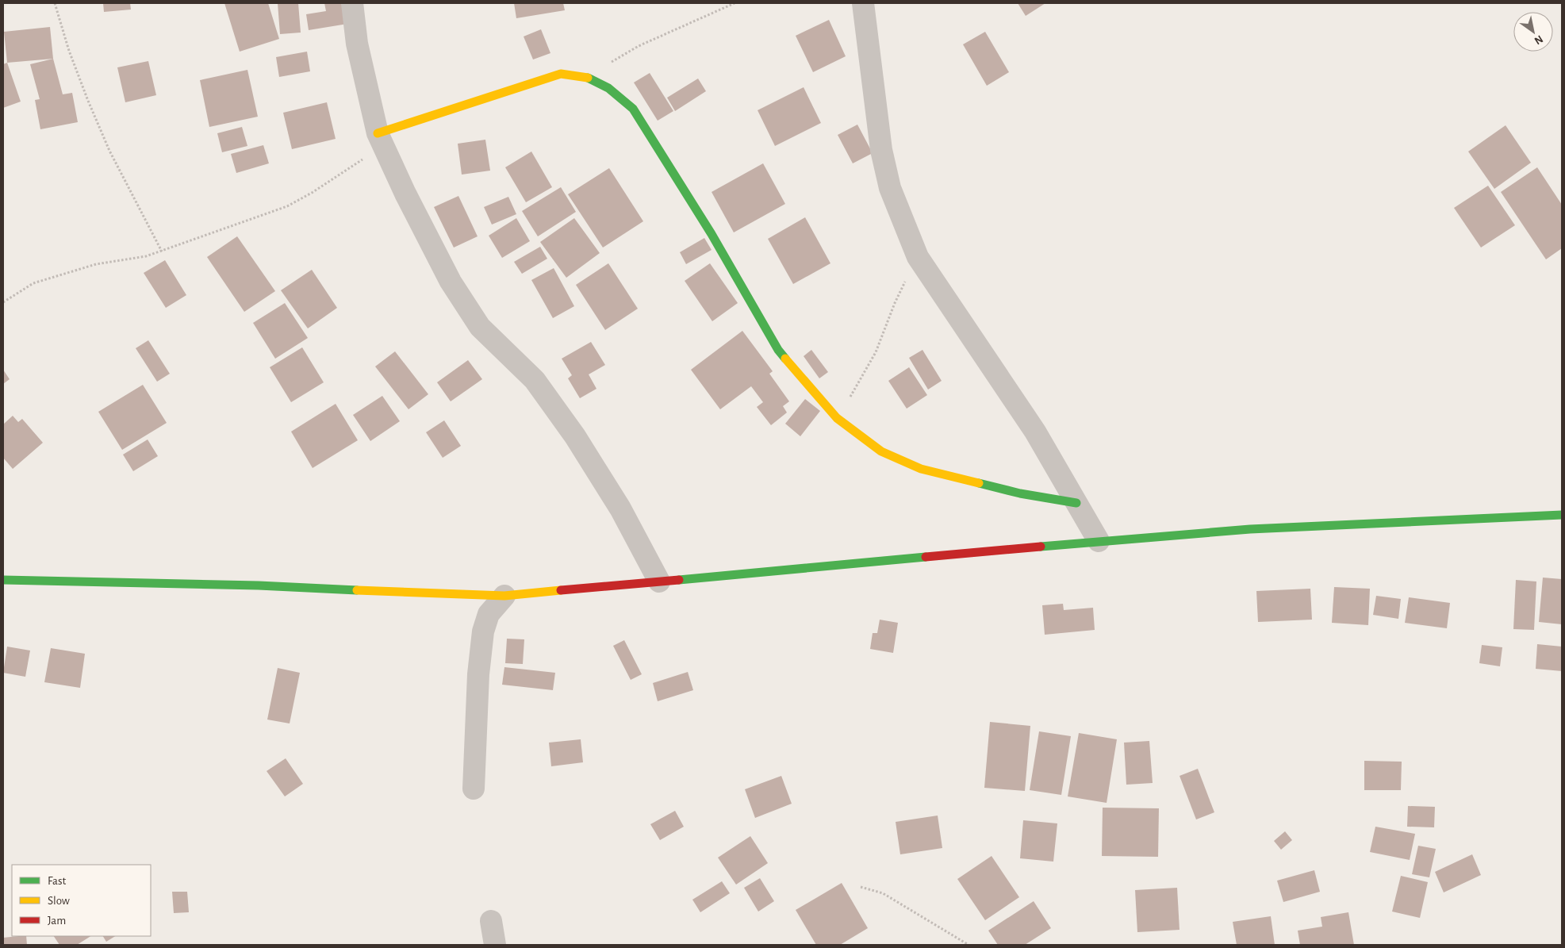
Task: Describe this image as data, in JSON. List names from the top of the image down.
{
  "legend": ["Fast", "Slow", "Jam"],
  "north": "bottom right"
}
